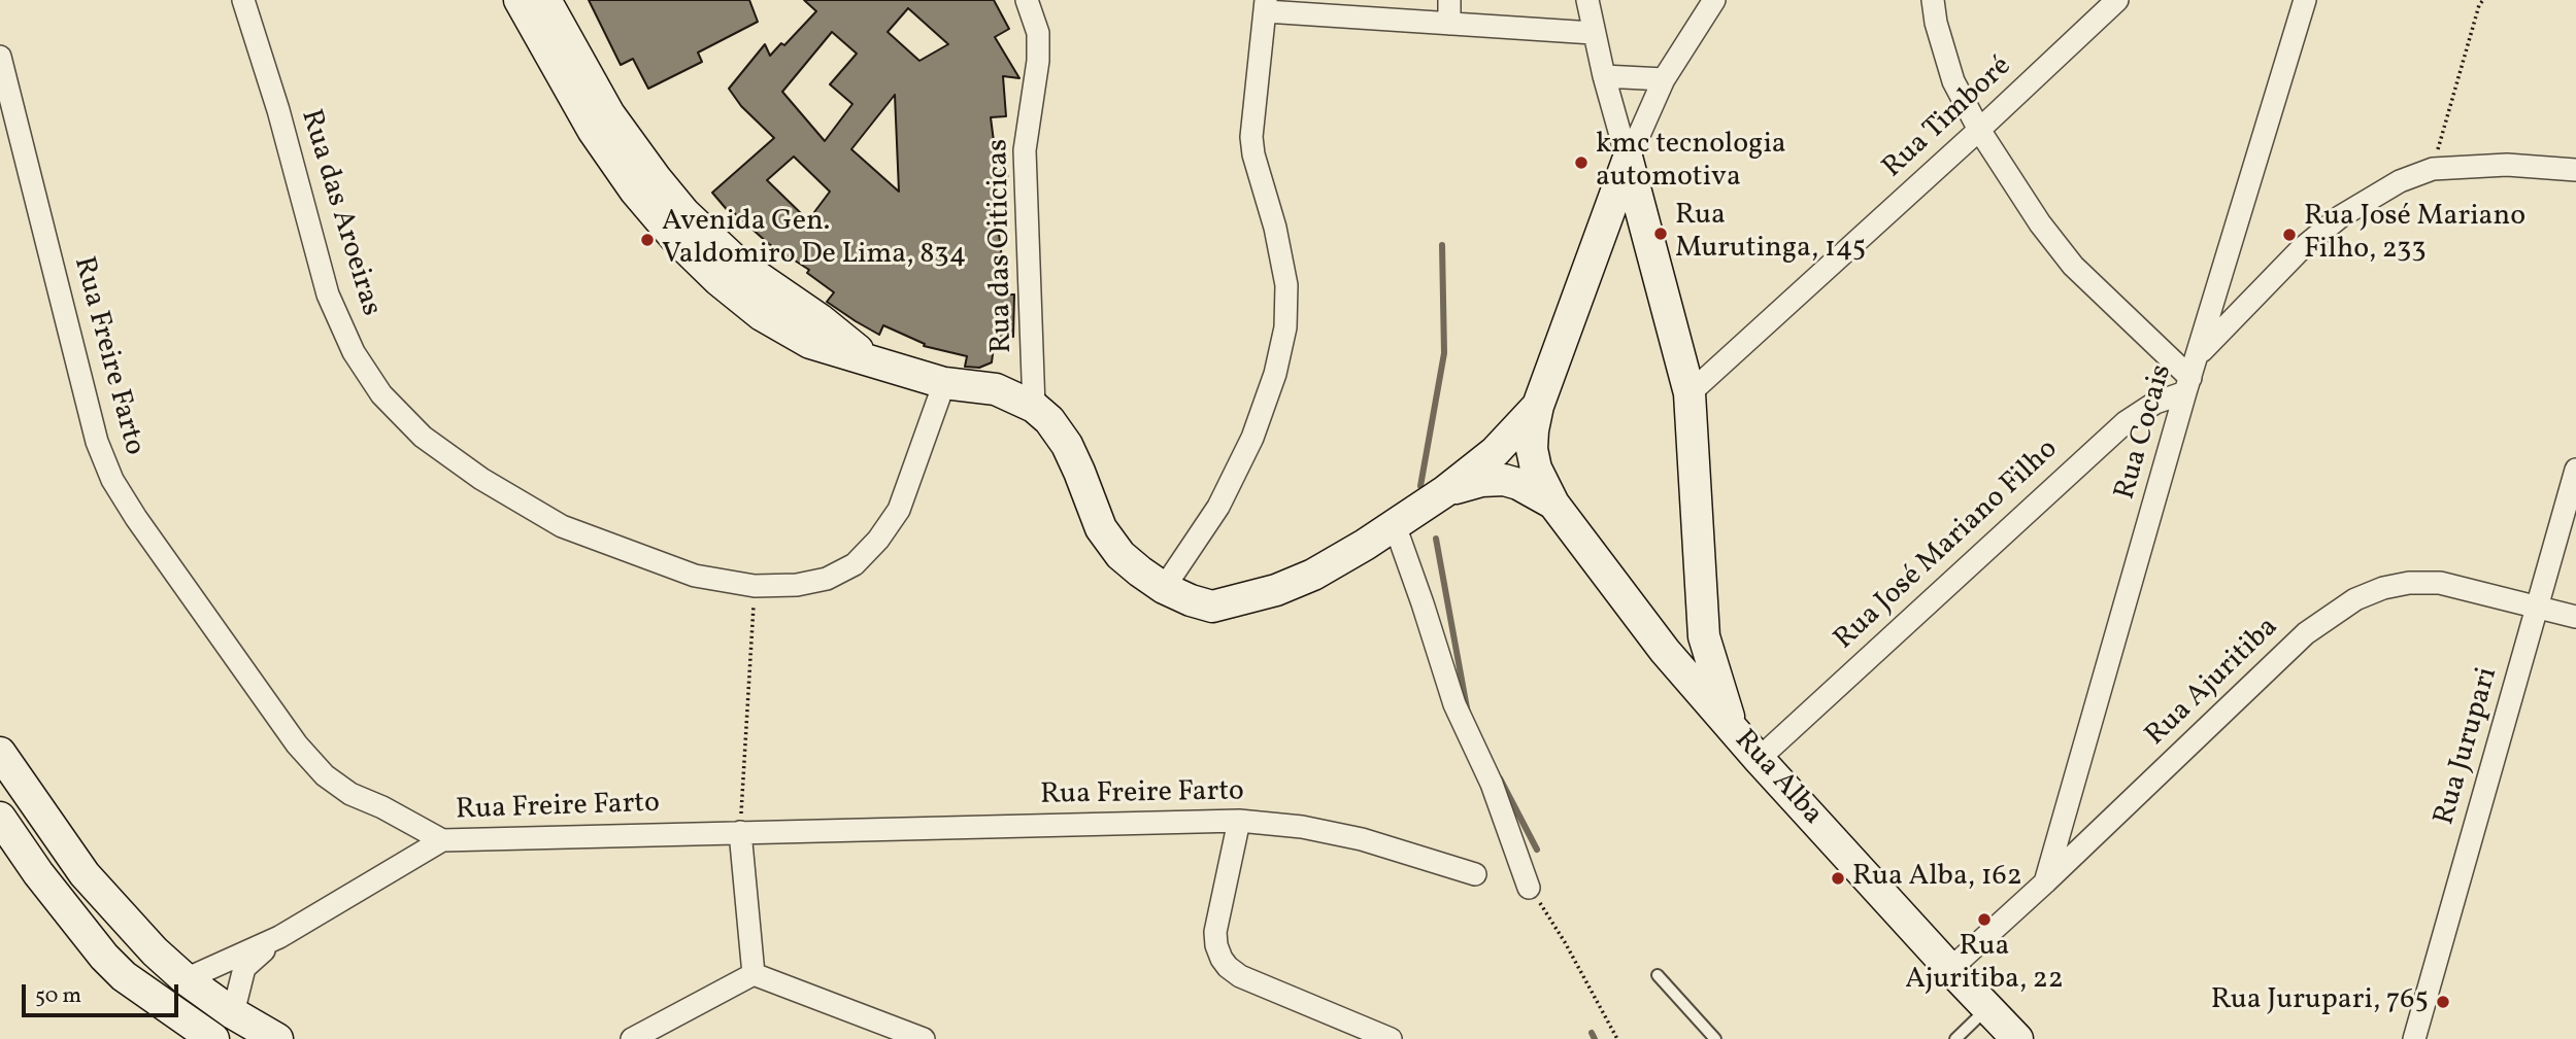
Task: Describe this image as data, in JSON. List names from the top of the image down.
{
  "streets": {
    "street": [
      "Rua Timboré",
      "Rua das Aroeiras",
      "Rua das Oiticicas",
      "Rua Freire Farto",
      "Rua Cocais",
      "Rua José Mariano Filho",
      "Rua Ajuritiba",
      "Rua Jurupari",
      "Rua Alba"
    ]
  },
  "crossings": [
    ["Rua Cocais", "Rua José Mariano Filho"],
    ["Rua Cocais", "Rua Ajuritiba"],
    ["Rua José Mariano Filho", "Rua Alba"],
    ["Rua Ajuritiba", "Rua Jurupari"],
    ["Rua Ajuritiba", "Rua Alba"]
  ],
  "places": [
    "kmc tecnologia automotiva",
    "Rua Murutinga, 145",
    "Rua José Mariano Filho, 233",
    "Avenida Gen. Valdomiro De Lima, 834",
    "Rua Alba, 162",
    "Rua Ajuritiba, 22",
    "Rua Jurupari, 765"
  ],
  "scale_bar": "50 m"
}
